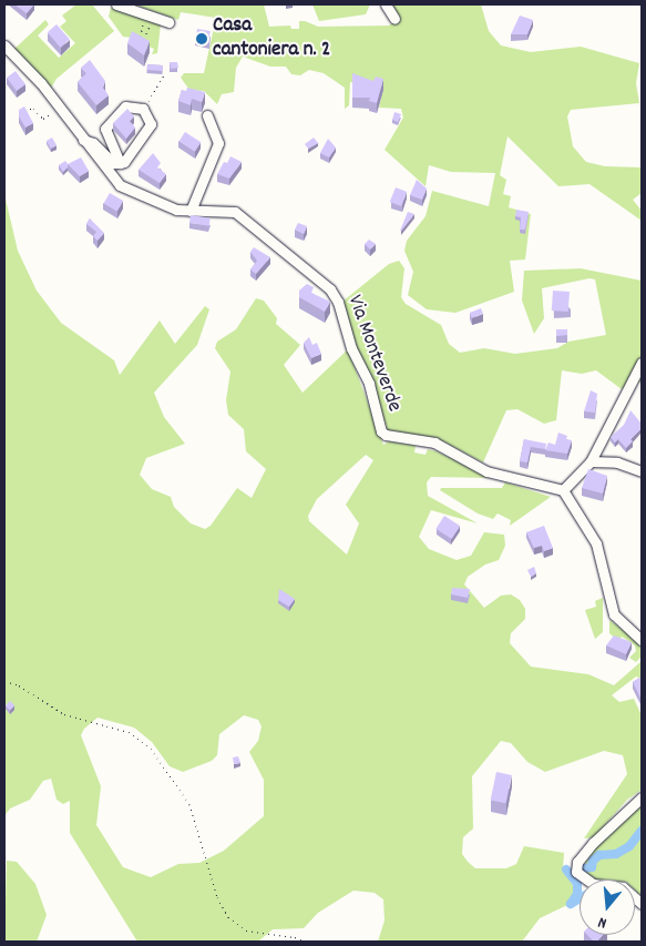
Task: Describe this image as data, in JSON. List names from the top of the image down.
{
  "streets": {
    "street": ["Via Monteverde"]
  },
  "places": ["Casa cantoniera n. 2"],
  "north": "bottom"
}
